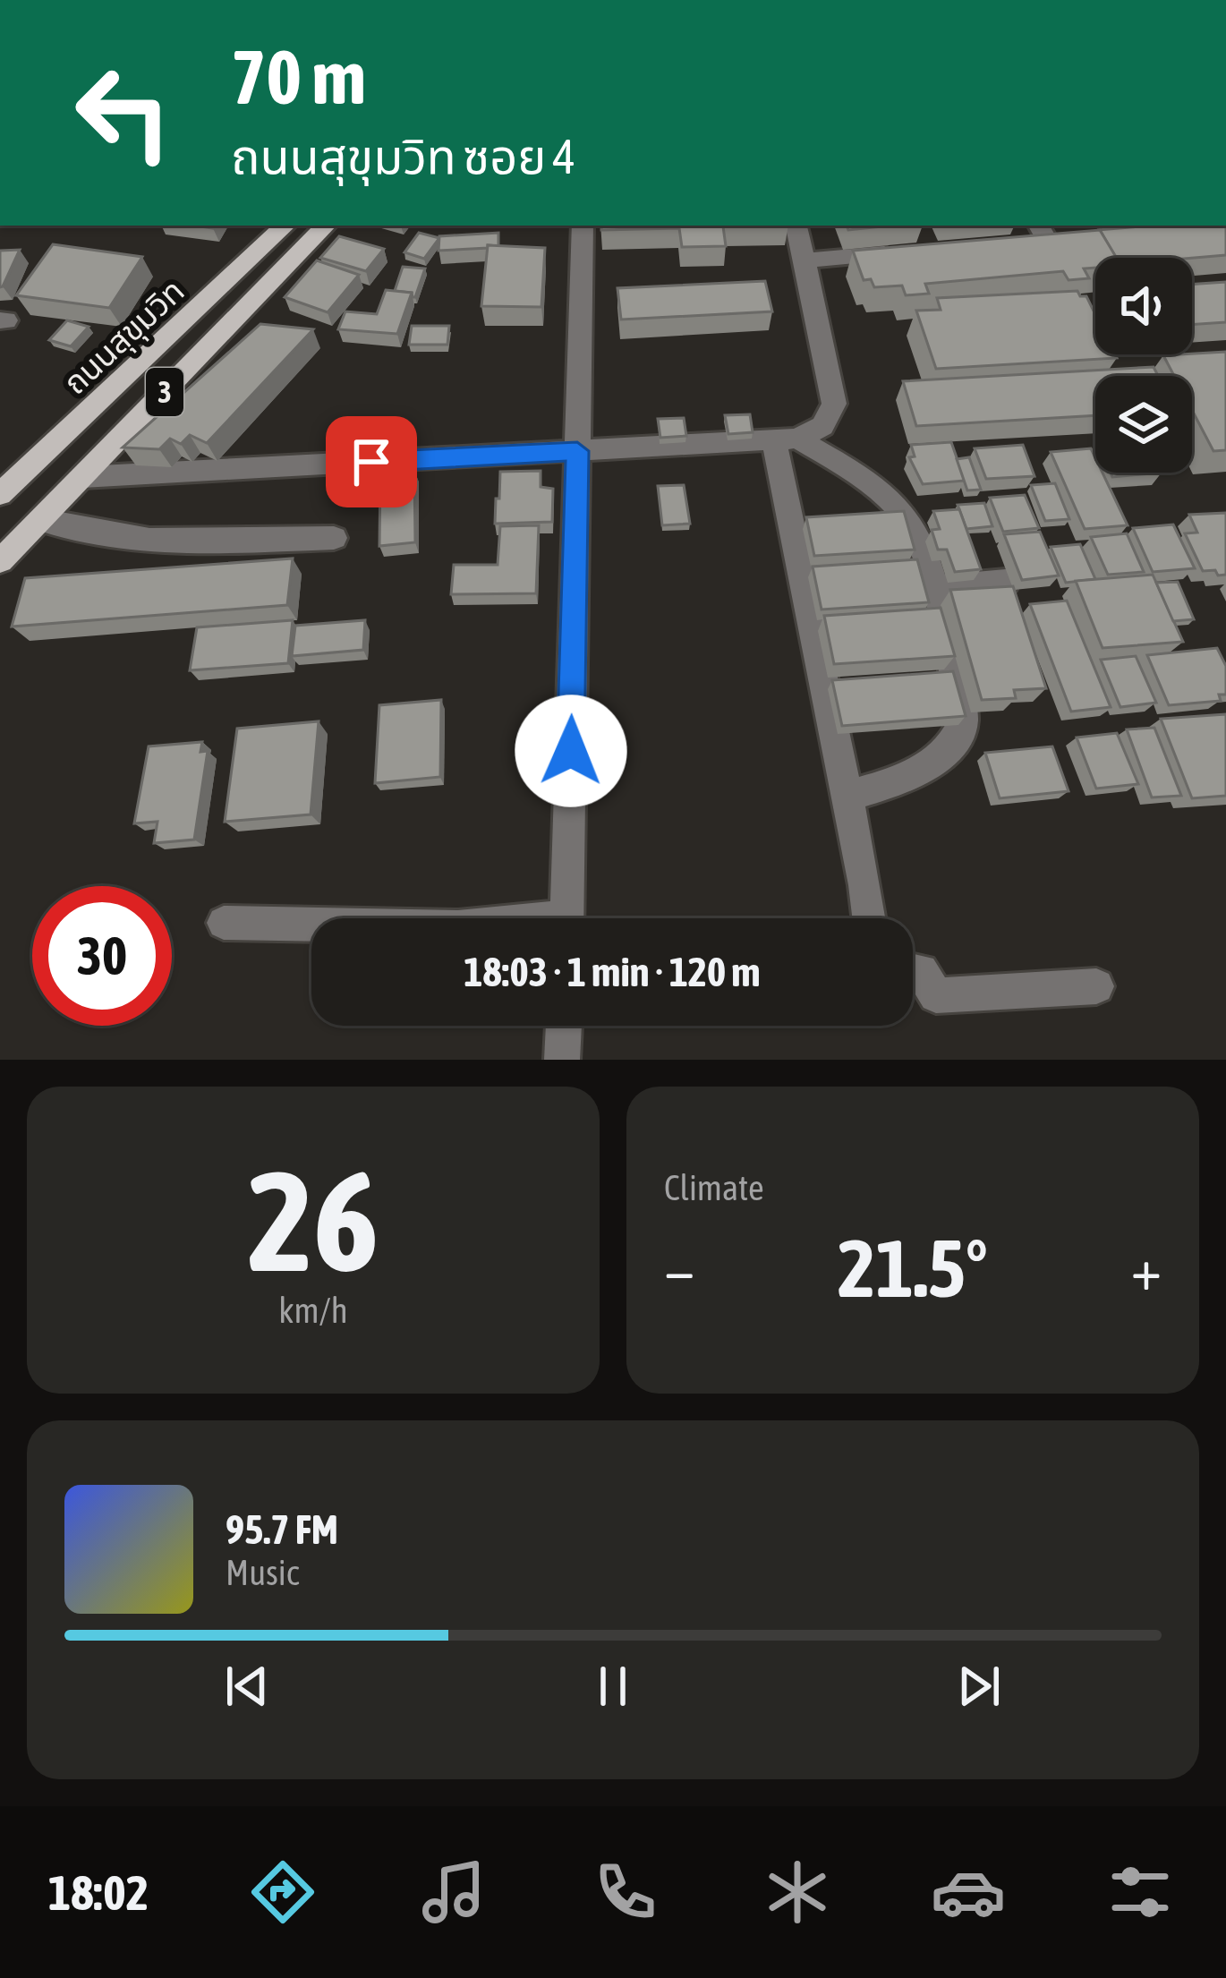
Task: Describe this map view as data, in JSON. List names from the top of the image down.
{
  "streets": {
    "main road": ["ถนนสุขุมวิท", "3"]
  },
  "page": {
    "turn": ["70 m", "ถนนสุขุมวิท ซอย 4"],
    "limit": "30",
    "trip": "18:03 · 1 min · 120 m",
    "tile": [
      ["26", "km/h"],
      "Climate"
    ],
    "heat": ["−", "21.5°", "+"],
    "song": ["95.7 FM", "Music"],
    "tabs": "18:02"
  }
}
